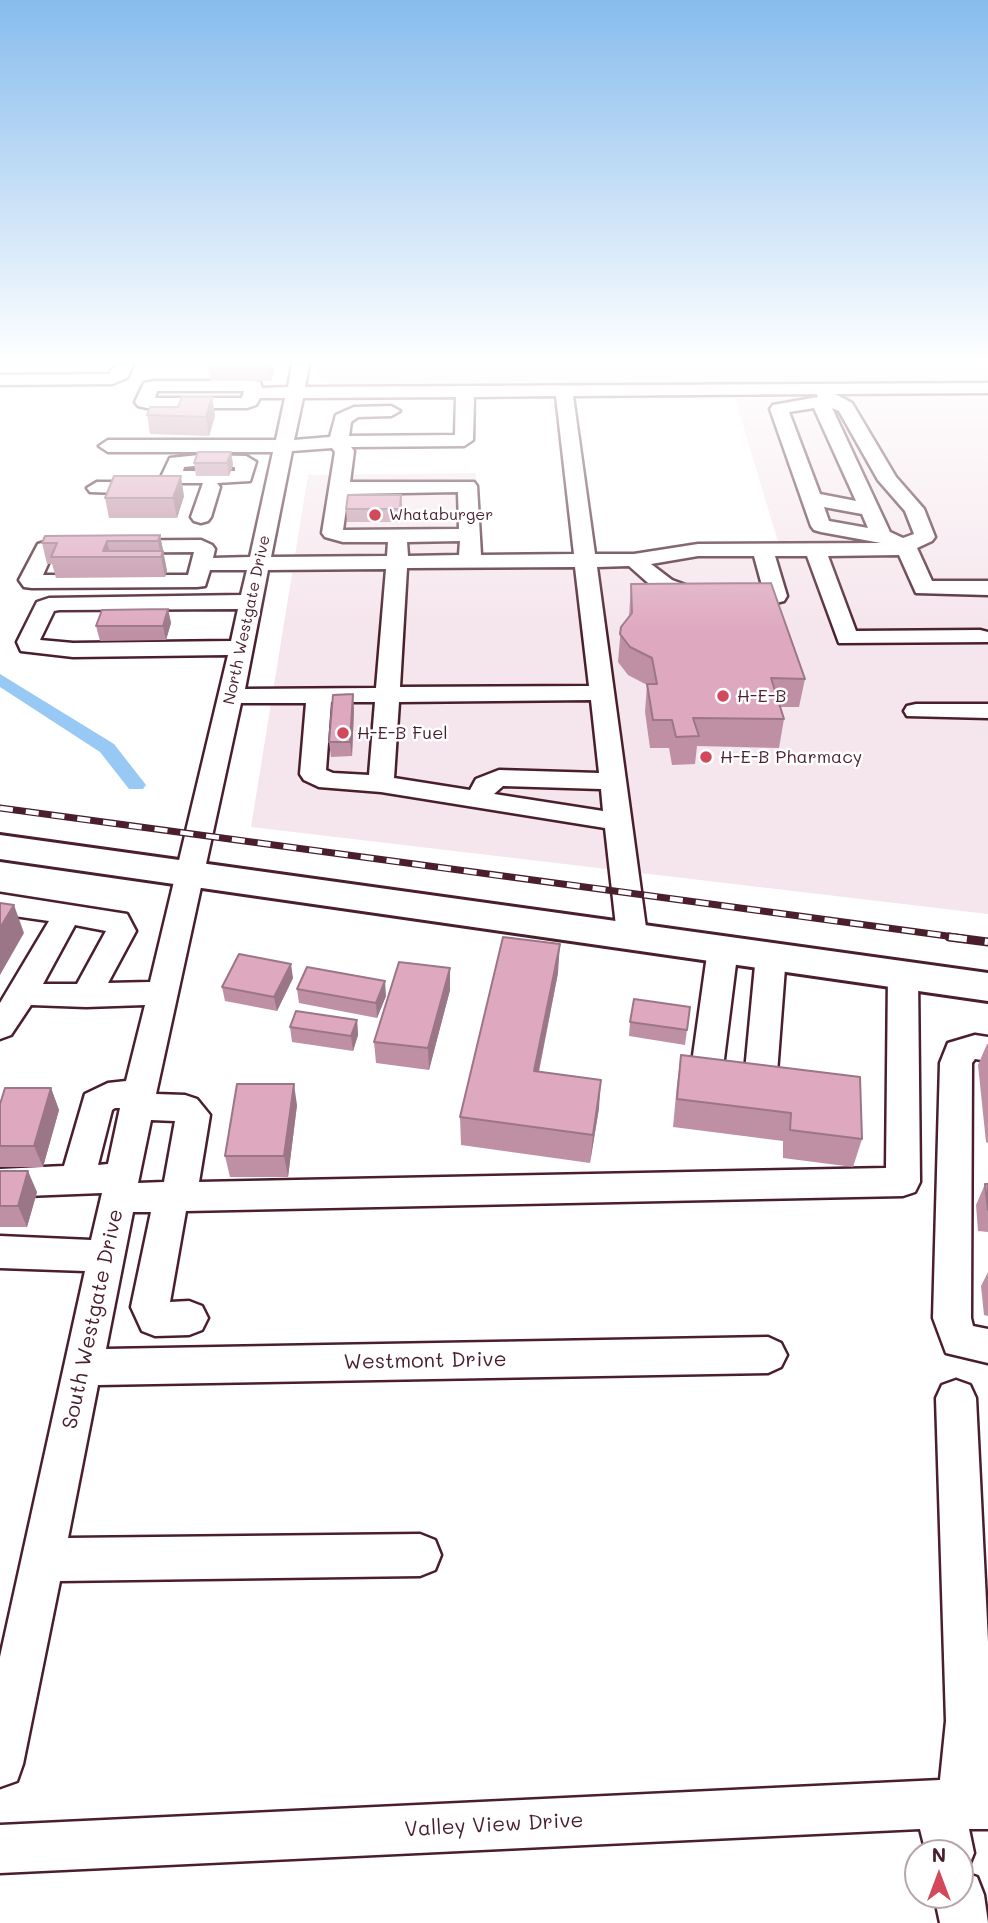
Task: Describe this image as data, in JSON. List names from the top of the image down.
{
  "streets": {
    "street": [
      "North Westgate Drive",
      "South Westgate Drive",
      "Westmont Drive",
      "Valley View Drive"
    ]
  },
  "crossings": [
    ["North Westgate Drive", "South Westgate Drive"],
    ["South Westgate Drive", "Westmont Drive"]
  ],
  "places": [
    "Whataburger",
    "H-E-B",
    "H-E-B Fuel",
    "H-E-B Pharmacy"
  ],
  "north": "top"
}
